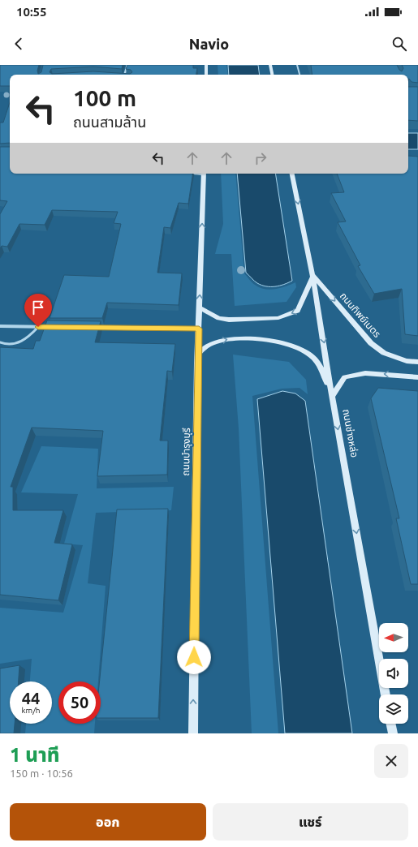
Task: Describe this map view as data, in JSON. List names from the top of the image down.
{
  "streets": {
    "main road": ["ถนนทิพย์เนตร", "ถนนช่างหล่อ", "ถนนบำรุงบุรี"]
  },
  "crossings": [
    ["ถนนทิพย์เนตร", "ถนนช่างหล่อ"]
  ],
  "one_way": ["ถนนทิพย์เนตร", "ถนนช่างหล่อ", "ถนนบำรุงบุรี"],
  "north": "left",
  "page": {
    "status": "10:55",
    "header": "Navio",
    "turn": ["100 m", "ถนนสามล้าน"],
    "speed": "44 km/h",
    "limit": "50",
    "heading": ["1 นาที", "150 m · 10:56"],
    "buttons": ["ออก", "แชร์"]
  }
}
